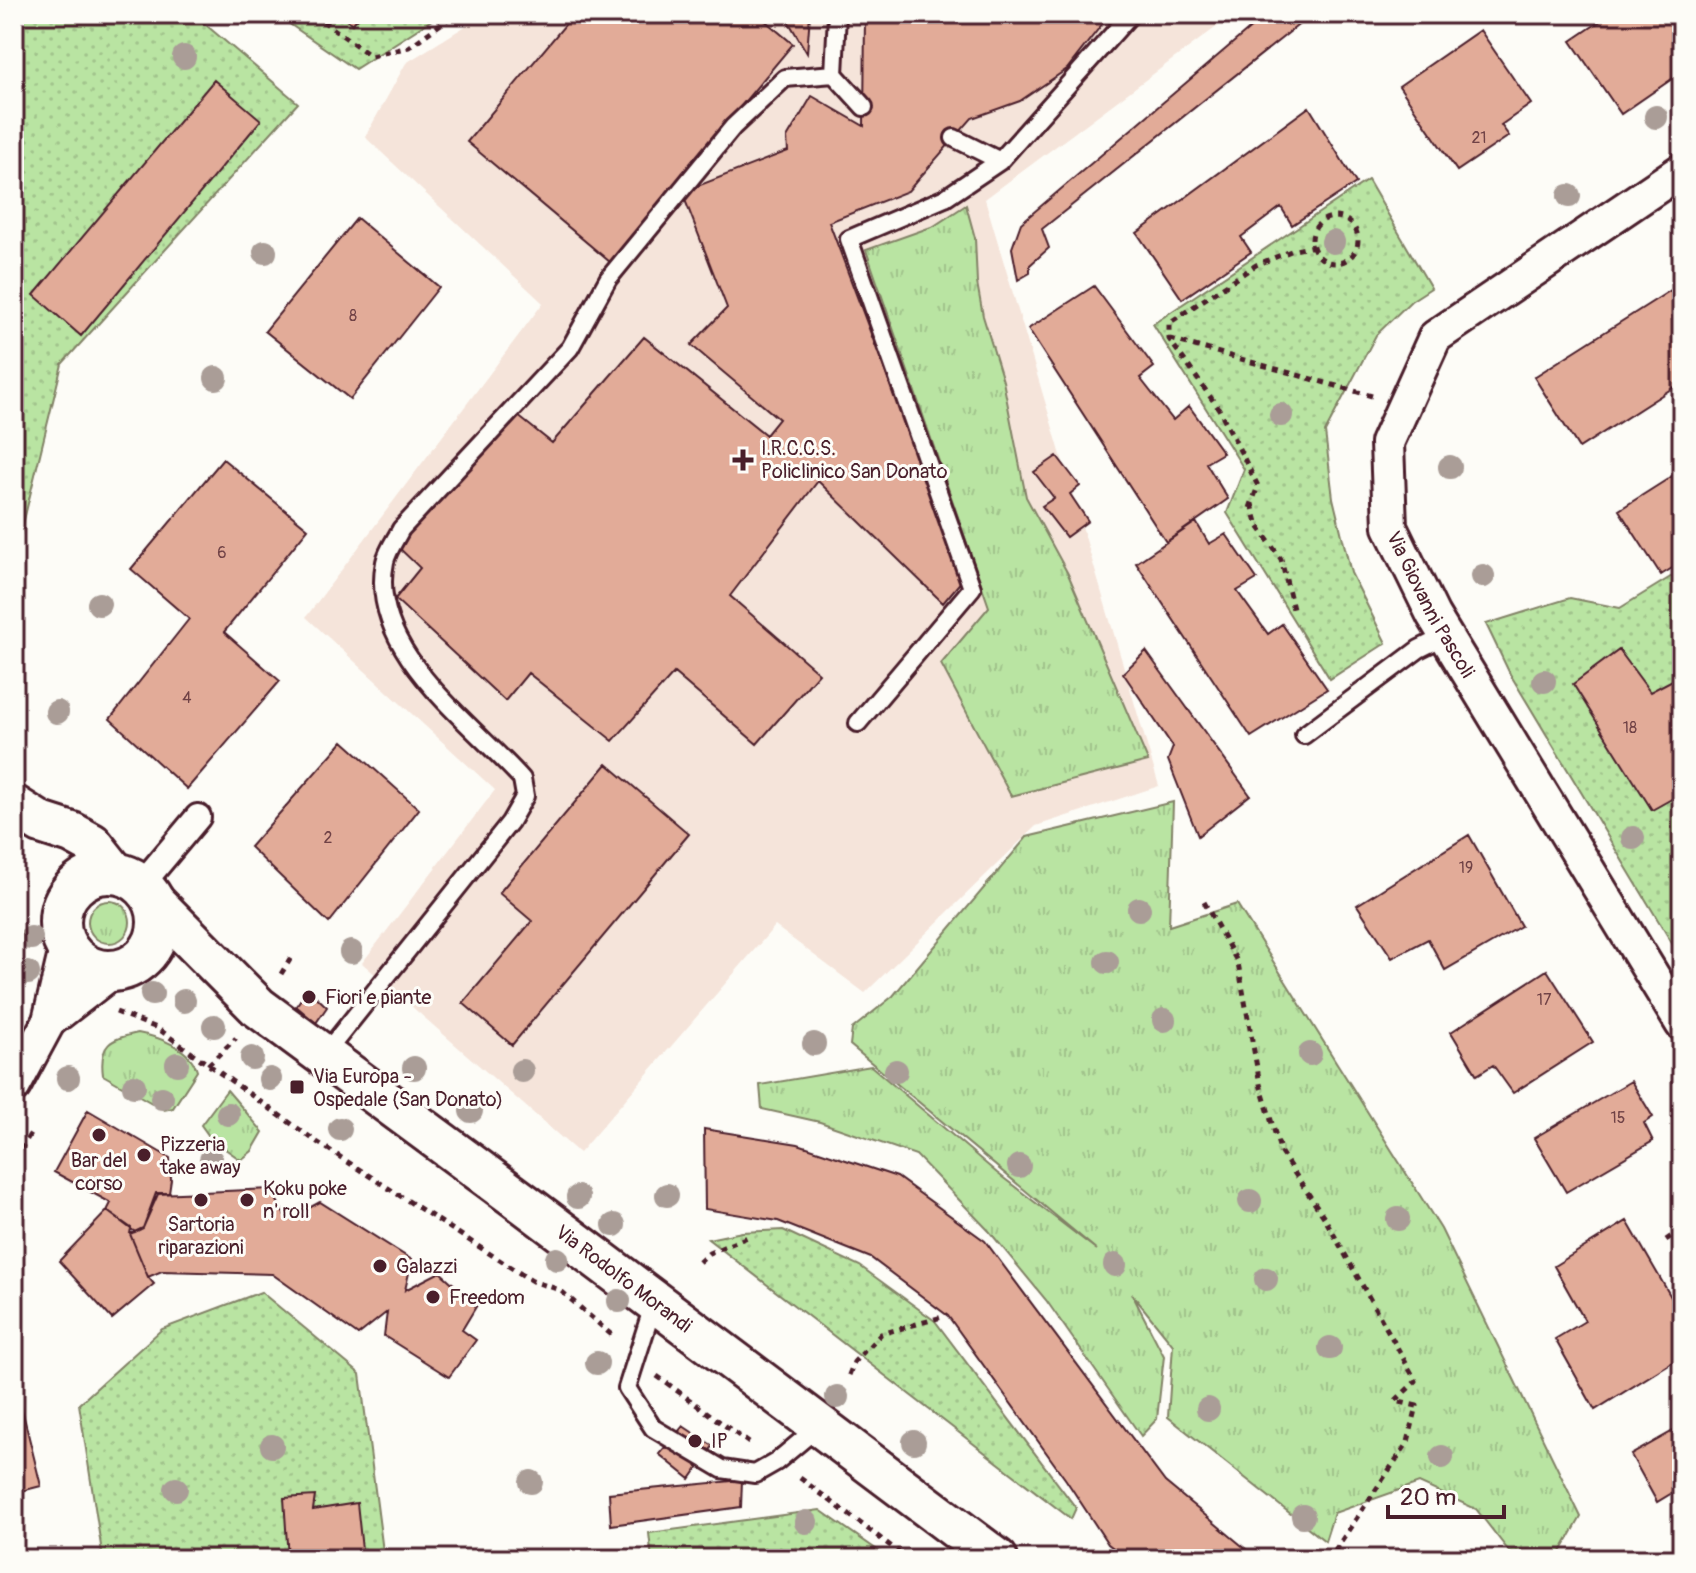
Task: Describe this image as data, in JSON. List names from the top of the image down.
{
  "streets": {
    "street": ["Via Giovanni Pascoli", "Via Rodolfo Morandi"]
  },
  "places": {
    "health": ["I.R.C.C.S. Policlinico San Donato"],
    "other": [
      "Fiori e piante",
      "Bar del corso",
      "Pizzeria take away",
      "Sartoria riparazioni",
      "Koku poke n' roll",
      "Galazzi",
      "Freedom",
      "IP"
    ],
    "transit": ["Via Europa - Ospedale (San Donato)"]
  },
  "house_numbers": [
    "21",
    "8",
    "6",
    "4",
    "18",
    "2",
    "19",
    "17",
    "15"
  ],
  "scale_bar": "20 m"
}
